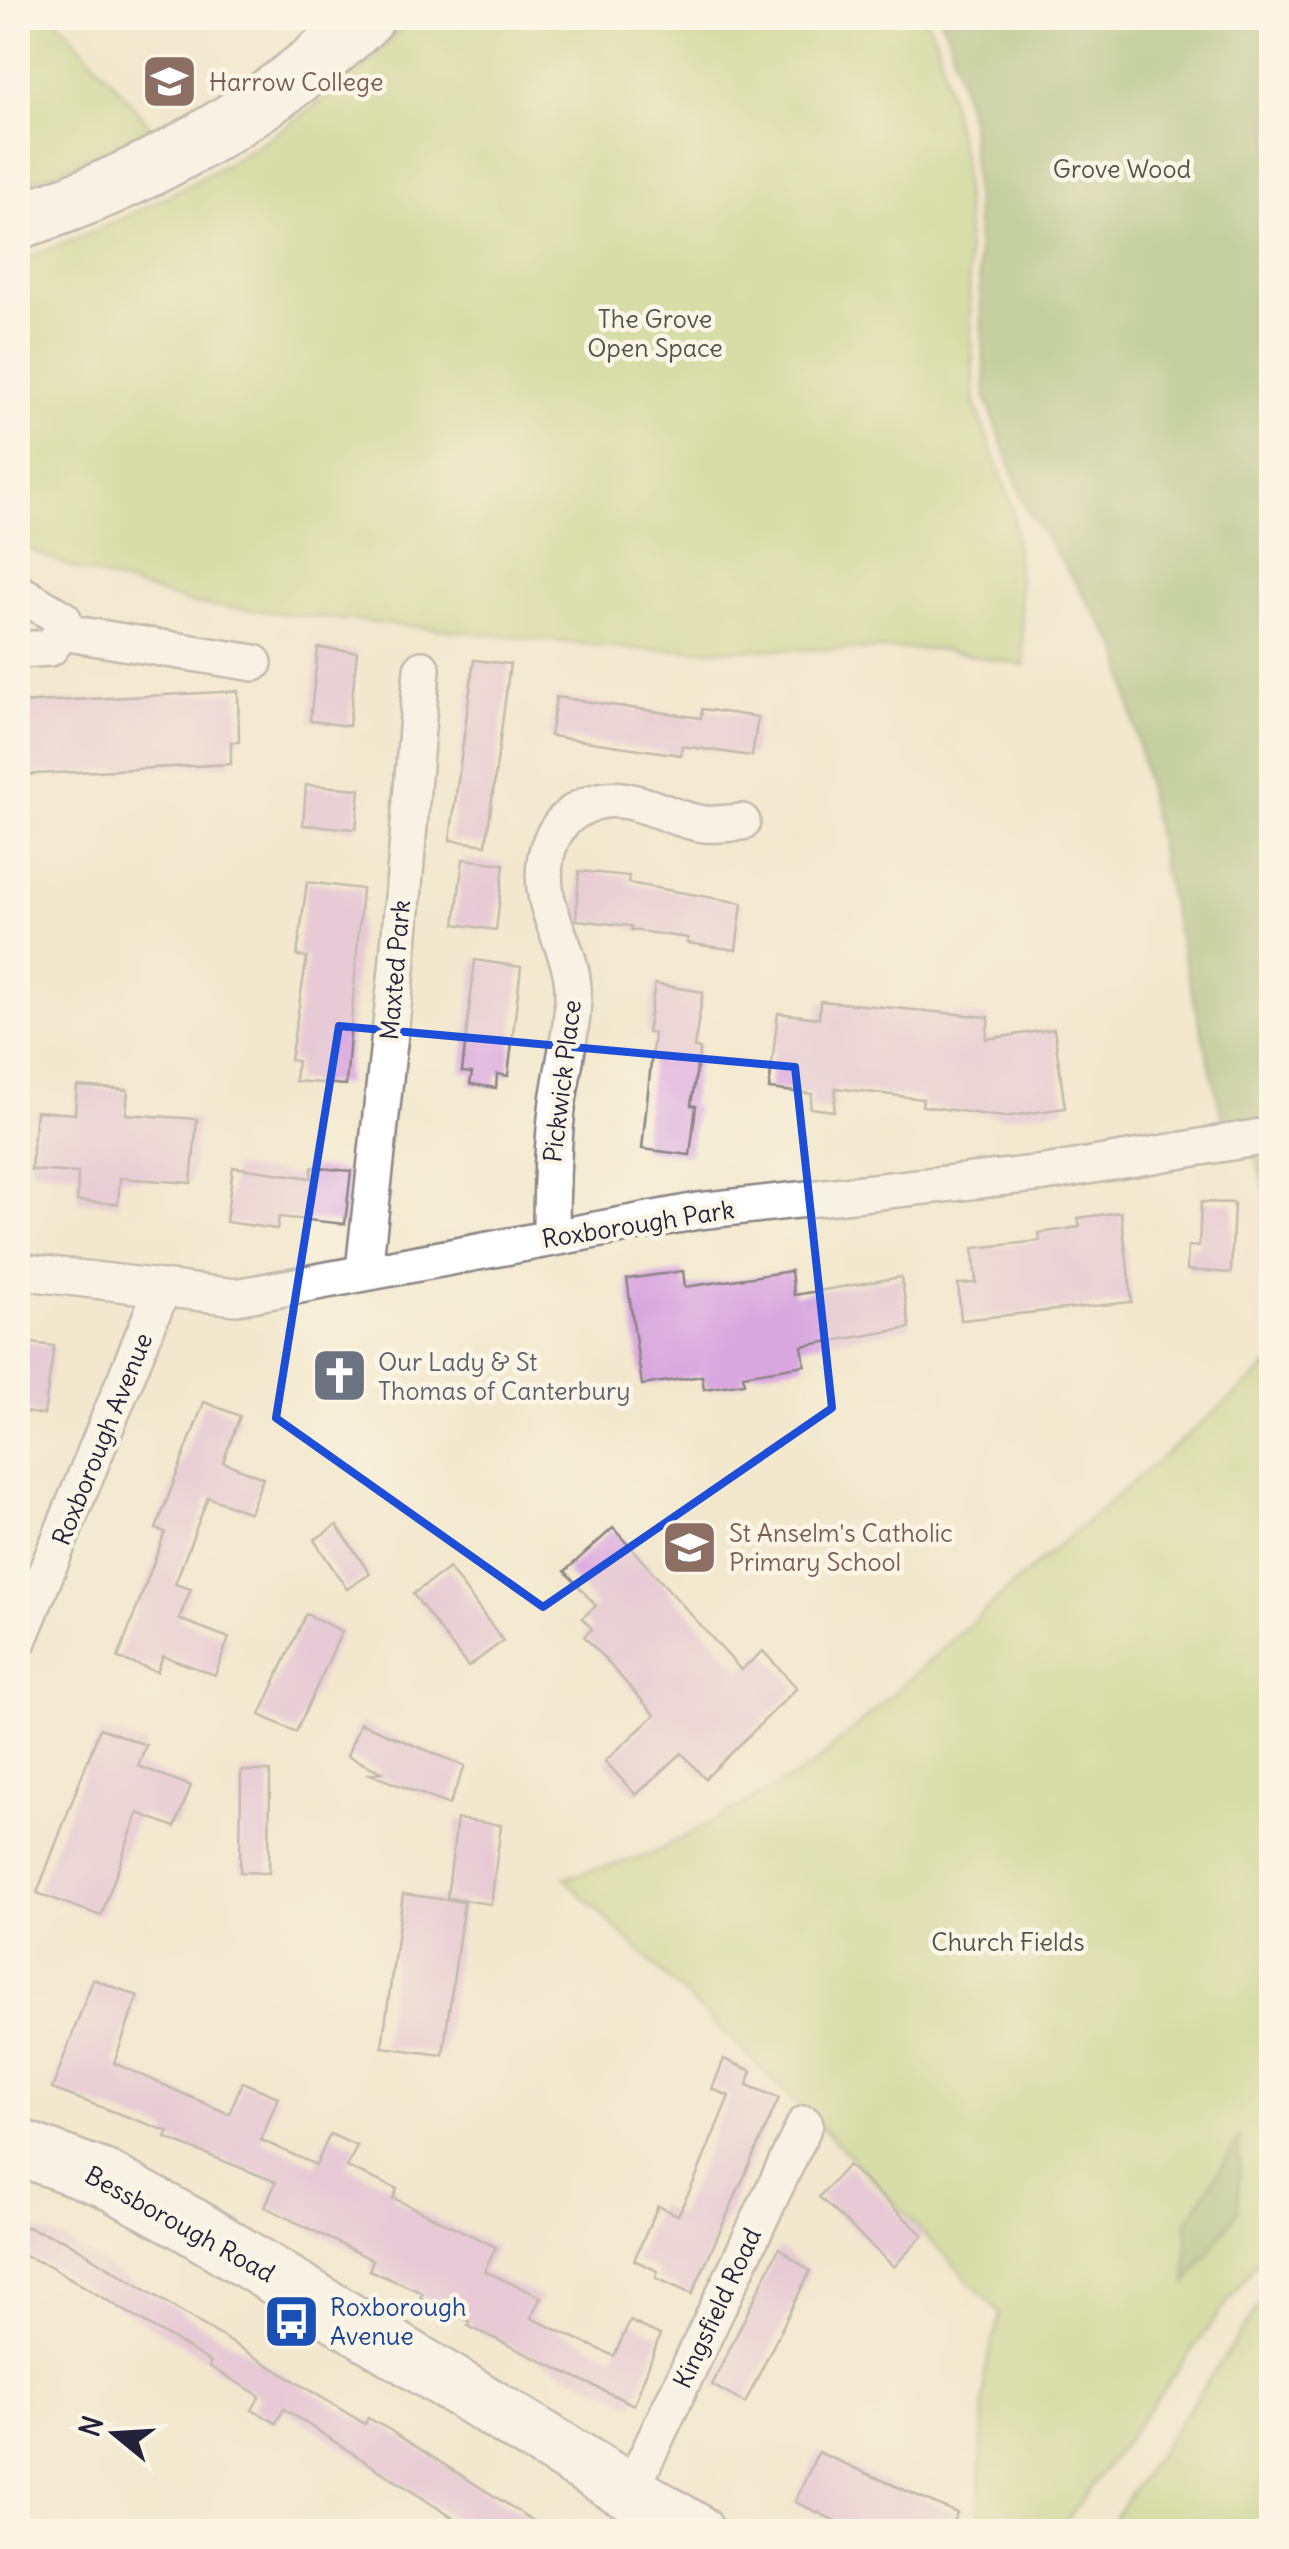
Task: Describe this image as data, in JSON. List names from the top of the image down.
{
  "streets": {
    "main road": ["Bessborough Road"],
    "street": [
      "Maxted Park",
      "Pickwick Place",
      "Roxborough Park",
      "Roxborough Avenue",
      "Kingsfield Road"
    ]
  },
  "crossings": [
    ["Maxted Park", "Roxborough Park"],
    ["Pickwick Place", "Roxborough Park"],
    ["Roxborough Park", "Roxborough Avenue"],
    ["Bessborough Road", "Kingsfield Road"]
  ],
  "parks": ["Grove Wood", "The Grove Open Space", "Church Fields"],
  "places": {
    "school or university": ["Harrow College", "St Anselm's Catholic Primary School"],
    "church": ["Our Lady & St Thomas of Canterbury"],
    "bus stop": ["Roxborough Avenue"]
  },
  "north": "left"
}
